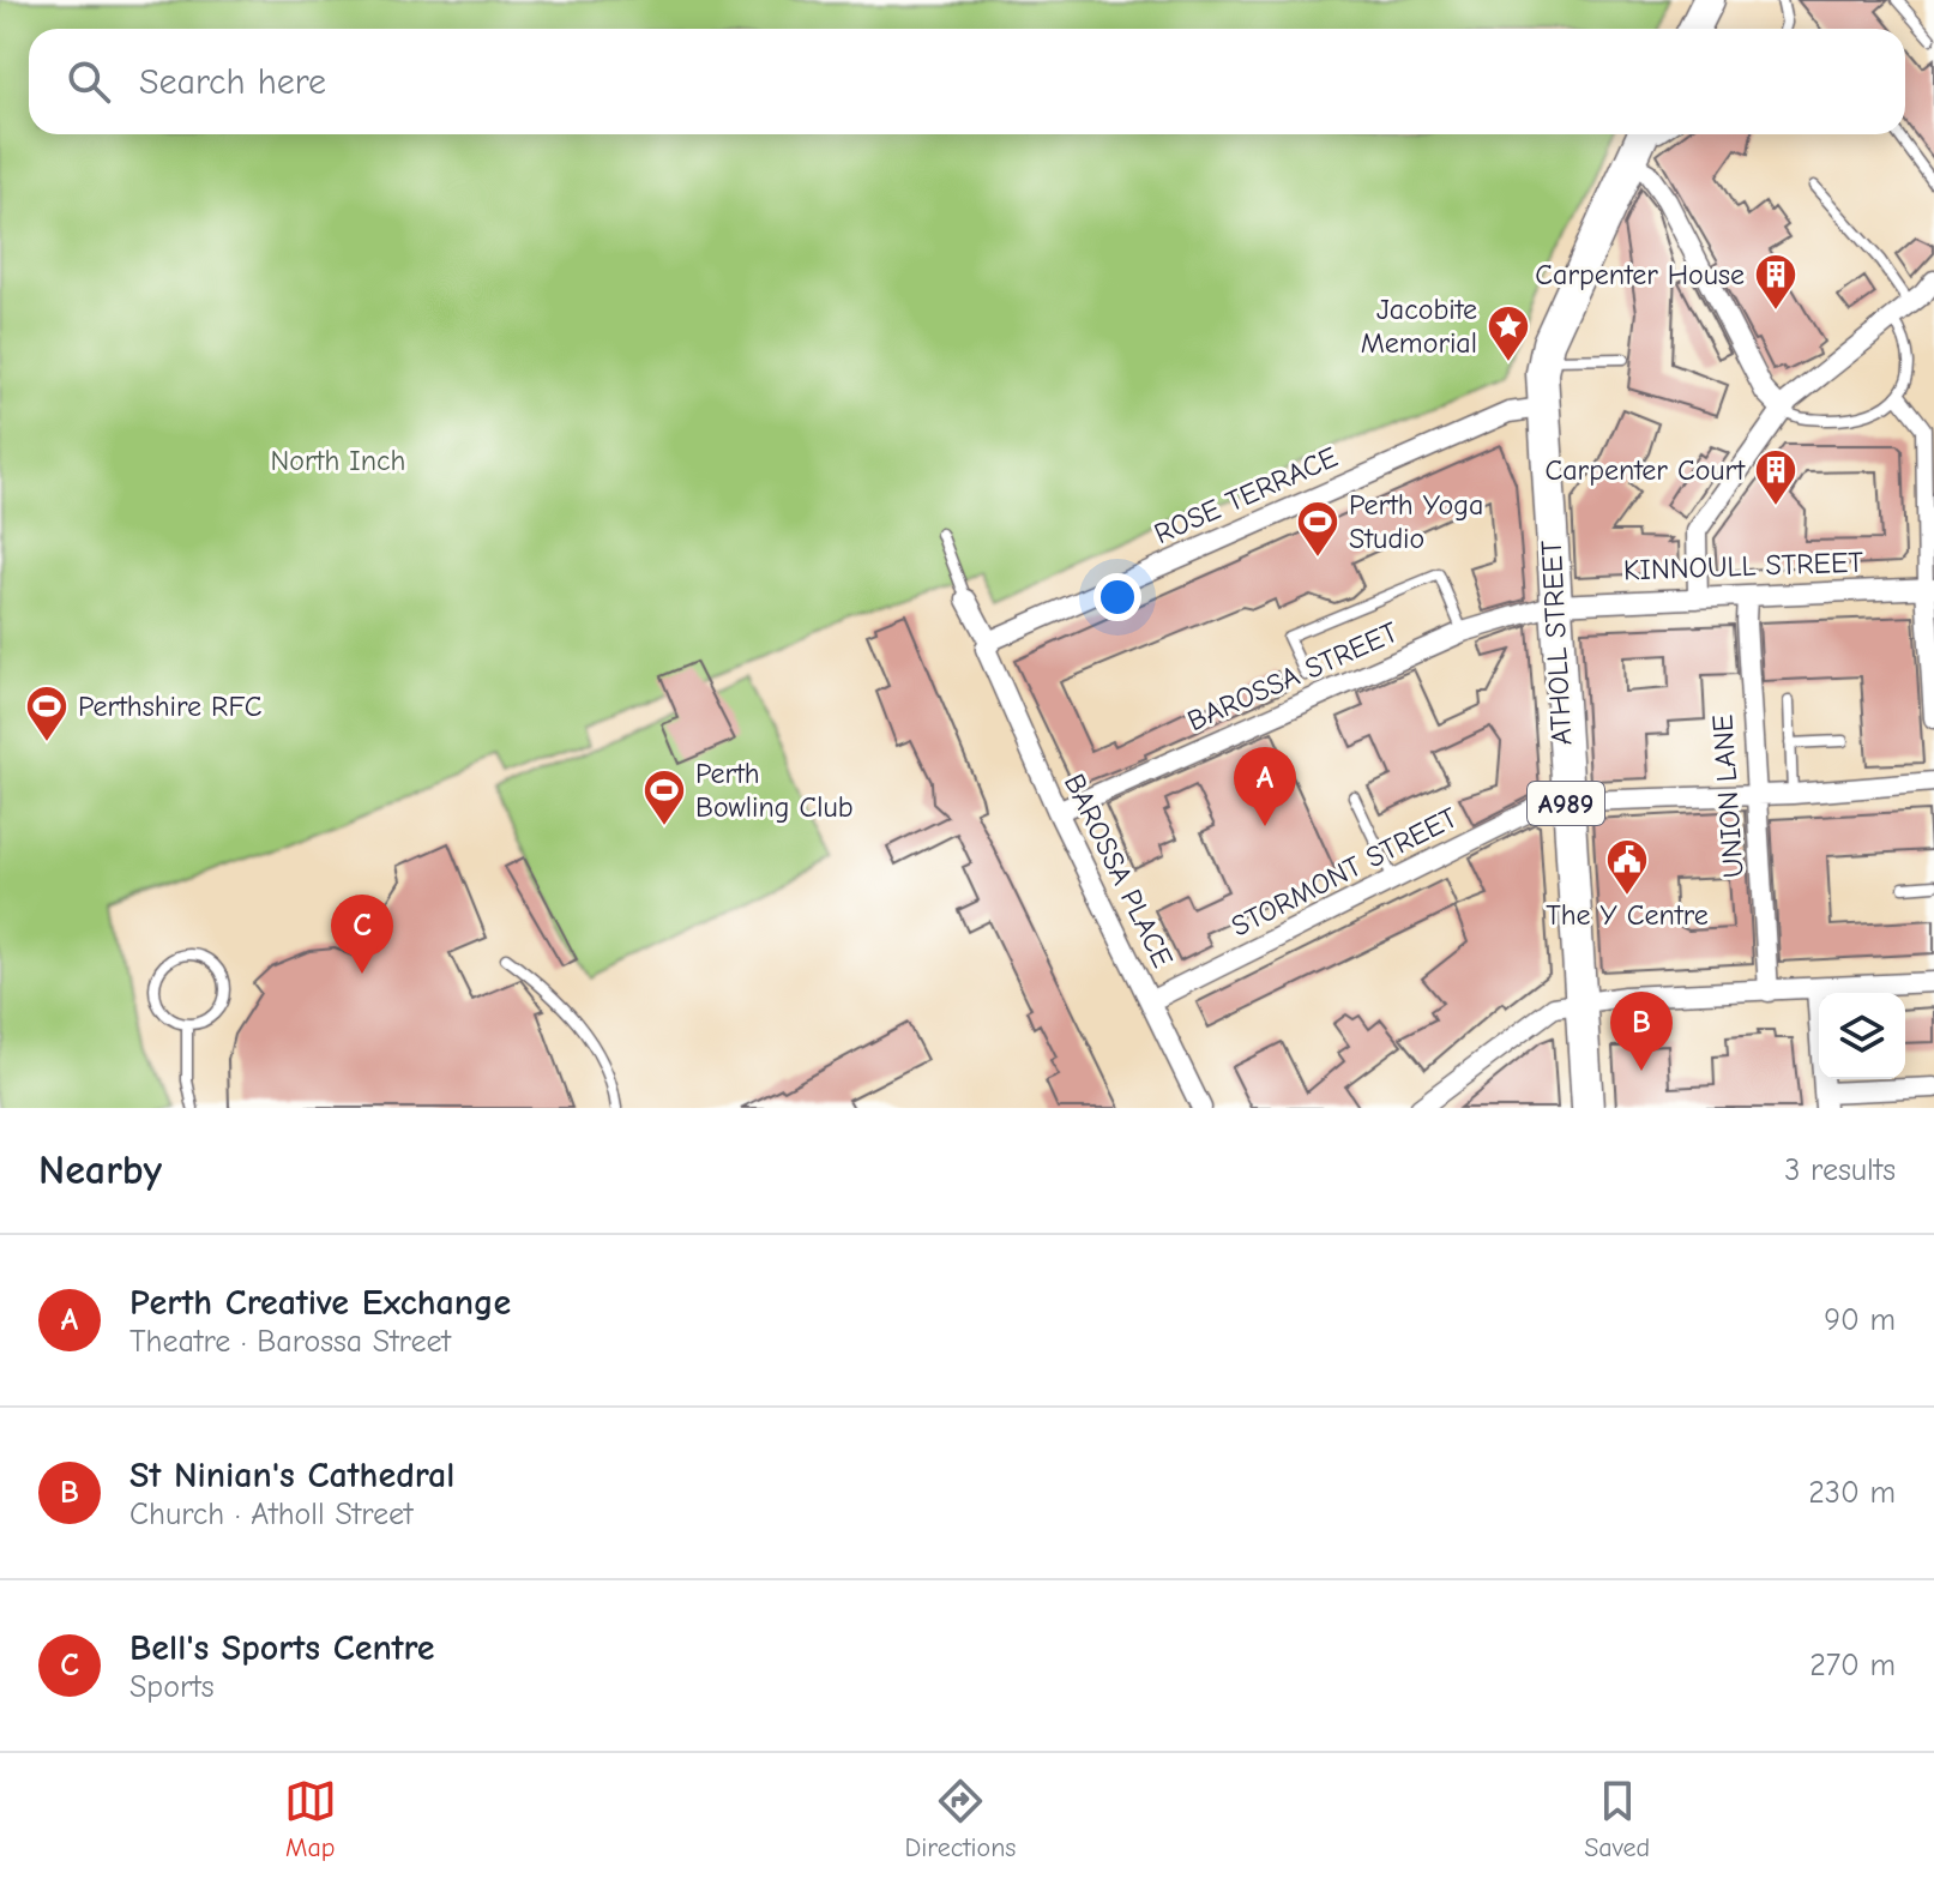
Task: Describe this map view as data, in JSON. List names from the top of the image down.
{
  "streets": {
    "main road": ["ATHOLL STREET", "A989"],
    "street": [
      "ROSE TERRACE",
      "KINNOULL STREET",
      "BAROSSA STREET",
      "UNION LANE",
      "BAROSSA PLACE",
      "STORMONT STREET"
    ]
  },
  "crossings": [
    ["ROSE TERRACE", "ATHOLL STREET"],
    ["ROSE TERRACE", "A989"],
    ["ROSE TERRACE", "BAROSSA PLACE"],
    ["KINNOULL STREET", "ATHOLL STREET"],
    ["KINNOULL STREET", "BAROSSA STREET"],
    ["KINNOULL STREET", "UNION LANE"],
    ["ATHOLL STREET", "BAROSSA STREET"],
    ["ATHOLL STREET", "A989"],
    ["ATHOLL STREET", "STORMONT STREET"],
    ["BAROSSA STREET", "BAROSSA PLACE"],
    ["UNION LANE", "STORMONT STREET"],
    ["BAROSSA PLACE", "STORMONT STREET"]
  ],
  "parks": ["North Inch"],
  "places": {
    "building": ["Carpenter House", "Carpenter Court"],
    "place": ["Jacobite Memorial"],
    "sports": ["Perth Yoga Studio", "Perthshire RFC", "Perth Bowling Club"],
    "public building": ["The Y Centre"]
  },
  "page": {
    "search": "Search here",
    "pins": ["A", "C", "B"],
    "heading": ["Nearby", "3 results"],
    "list": [
      {
        "mark": "A",
        "name": "Perth Creative Exchange",
        "note": "Theatre · Barossa Street",
        "value": "90 m"
      },
      {
        "mark": "B",
        "name": "St Ninian's Cathedral",
        "note": "Church · Atholl Street",
        "value": "230 m"
      },
      {
        "mark": "C",
        "name": "Bell's Sports Centre",
        "note": "Sports",
        "value": "270 m"
      }
    ],
    "nav": ["Map", "Directions", "Saved"]
  }
}
